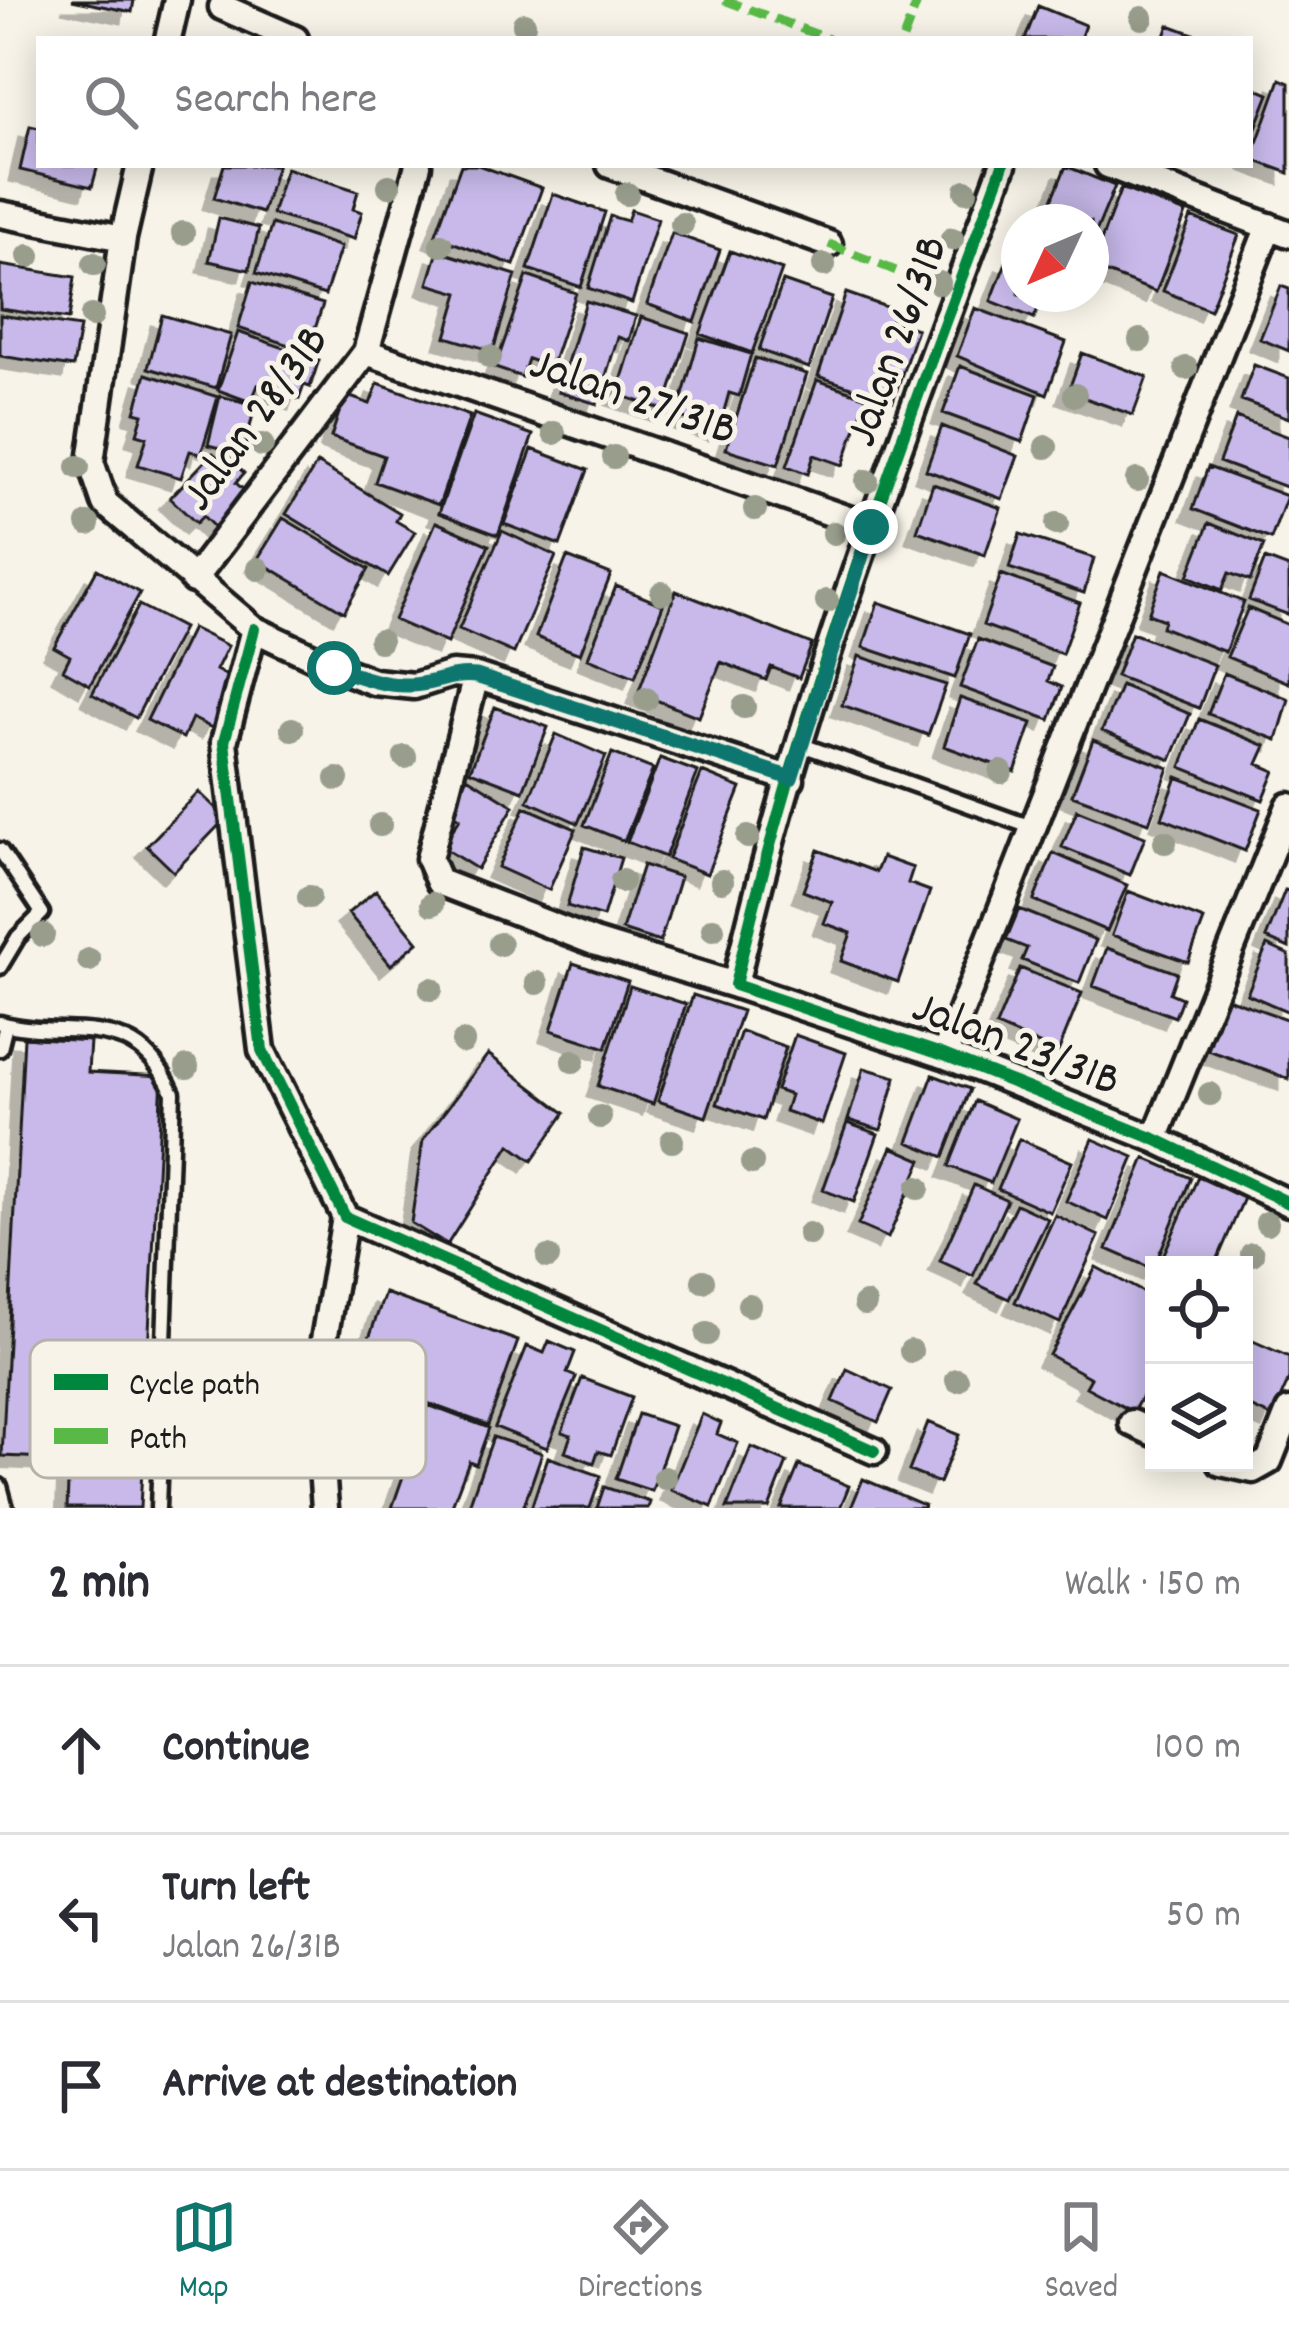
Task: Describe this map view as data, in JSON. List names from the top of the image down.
{
  "streets": {
    "street": [
      "Jalan 26/31B",
      "Jalan 27/31B",
      "Jalan 28/31B",
      "Jalan 23/31B"
    ]
  },
  "crossings": [
    ["Jalan 26/31B", "Jalan 27/31B"],
    ["Jalan 26/31B", "Jalan 23/31B"],
    ["Jalan 27/31B", "Jalan 28/31B"]
  ],
  "legend": ["Cycle path", "Path"],
  "north": "bottom left",
  "page": {
    "search": "Search here",
    "heading": ["2 min", "Walk · 150 m"],
    "list": [
      ["Continue", "100 m"],
      ["Turn left", "Jalan 26/31B", "50 m"],
      "Arrive at destination"
    ],
    "nav": ["Map", "Directions", "Saved"]
  }
}
